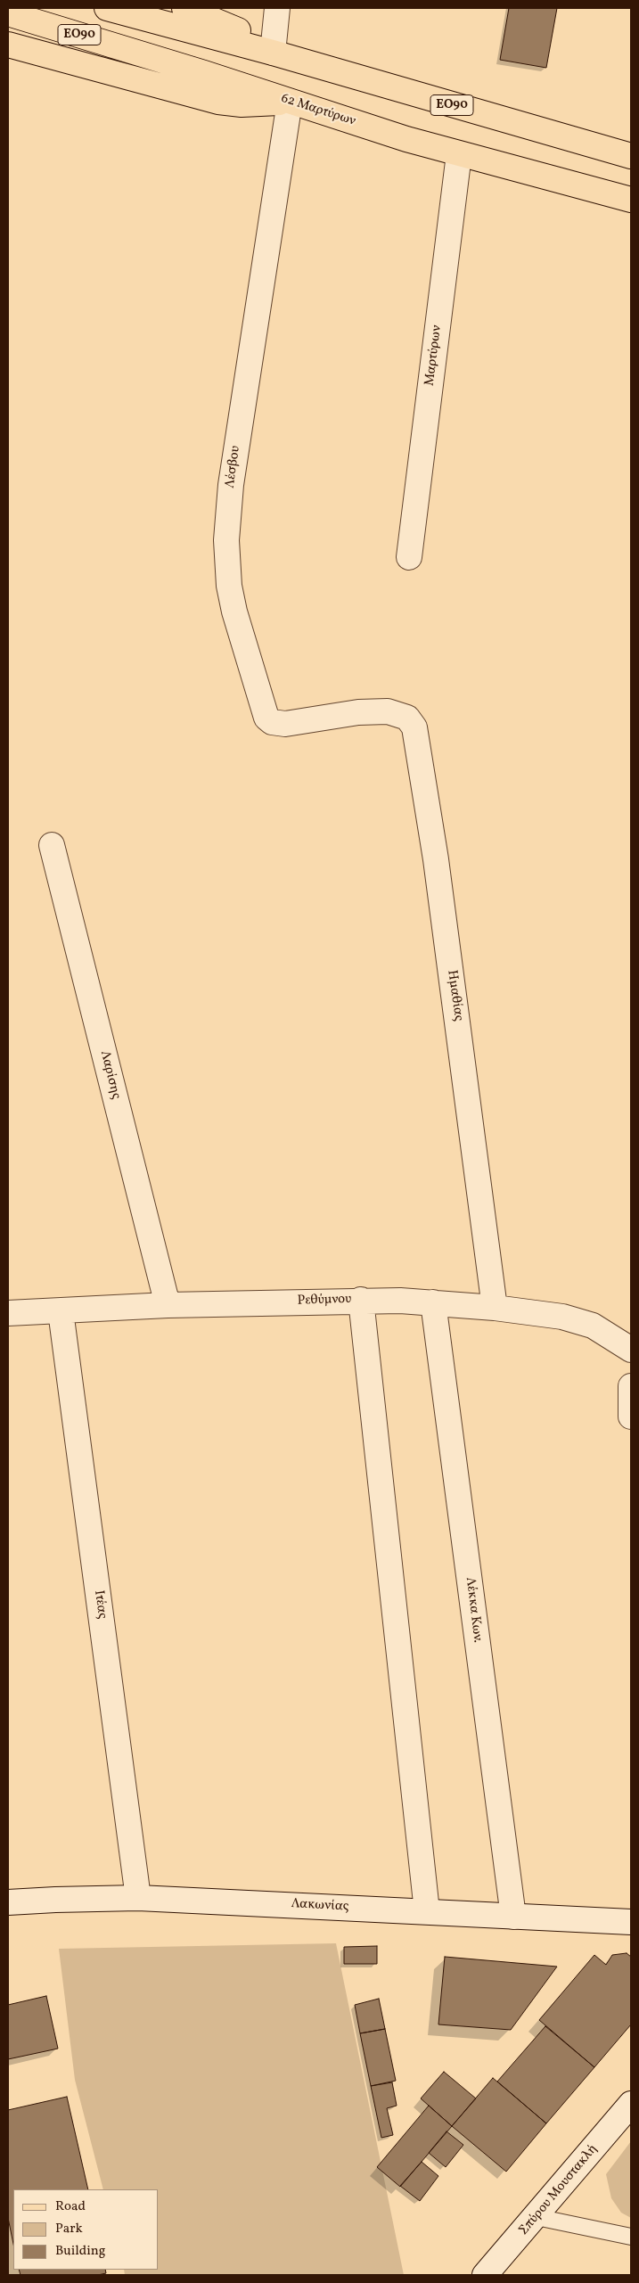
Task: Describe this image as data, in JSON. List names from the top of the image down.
{
  "streets": {
    "main road": ["ΕΟ90", "62 Μαρτύρων"],
    "street": [
      "Μαρτύρων",
      "Λέσβου",
      "Ημαθίας",
      "Λαρίσης",
      "Ρεθύμνου",
      "Ιτέας",
      "Λέκκα Κων.",
      "Λακωνίας",
      "Σπύρου Μουστακλή"
    ]
  },
  "crossings": [
    ["ΕΟ90", "62 Μαρτύρων"],
    ["ΕΟ90", "Λέσβου"],
    ["62 Μαρτύρων", "Μαρτύρων"],
    ["62 Μαρτύρων", "Λέσβου"],
    ["Λέσβου", "Ημαθίας"],
    ["Ημαθίας", "Ρεθύμνου"],
    ["Λαρίσης", "Ρεθύμνου"],
    ["Ρεθύμνου", "Ιτέας"],
    ["Ρεθύμνου", "Λέκκα Κων."],
    ["Ιτέας", "Λακωνίας"],
    ["Λέκκα Κων.", "Λακωνίας"]
  ],
  "legend": ["Road", "Park", "Building"]
}
